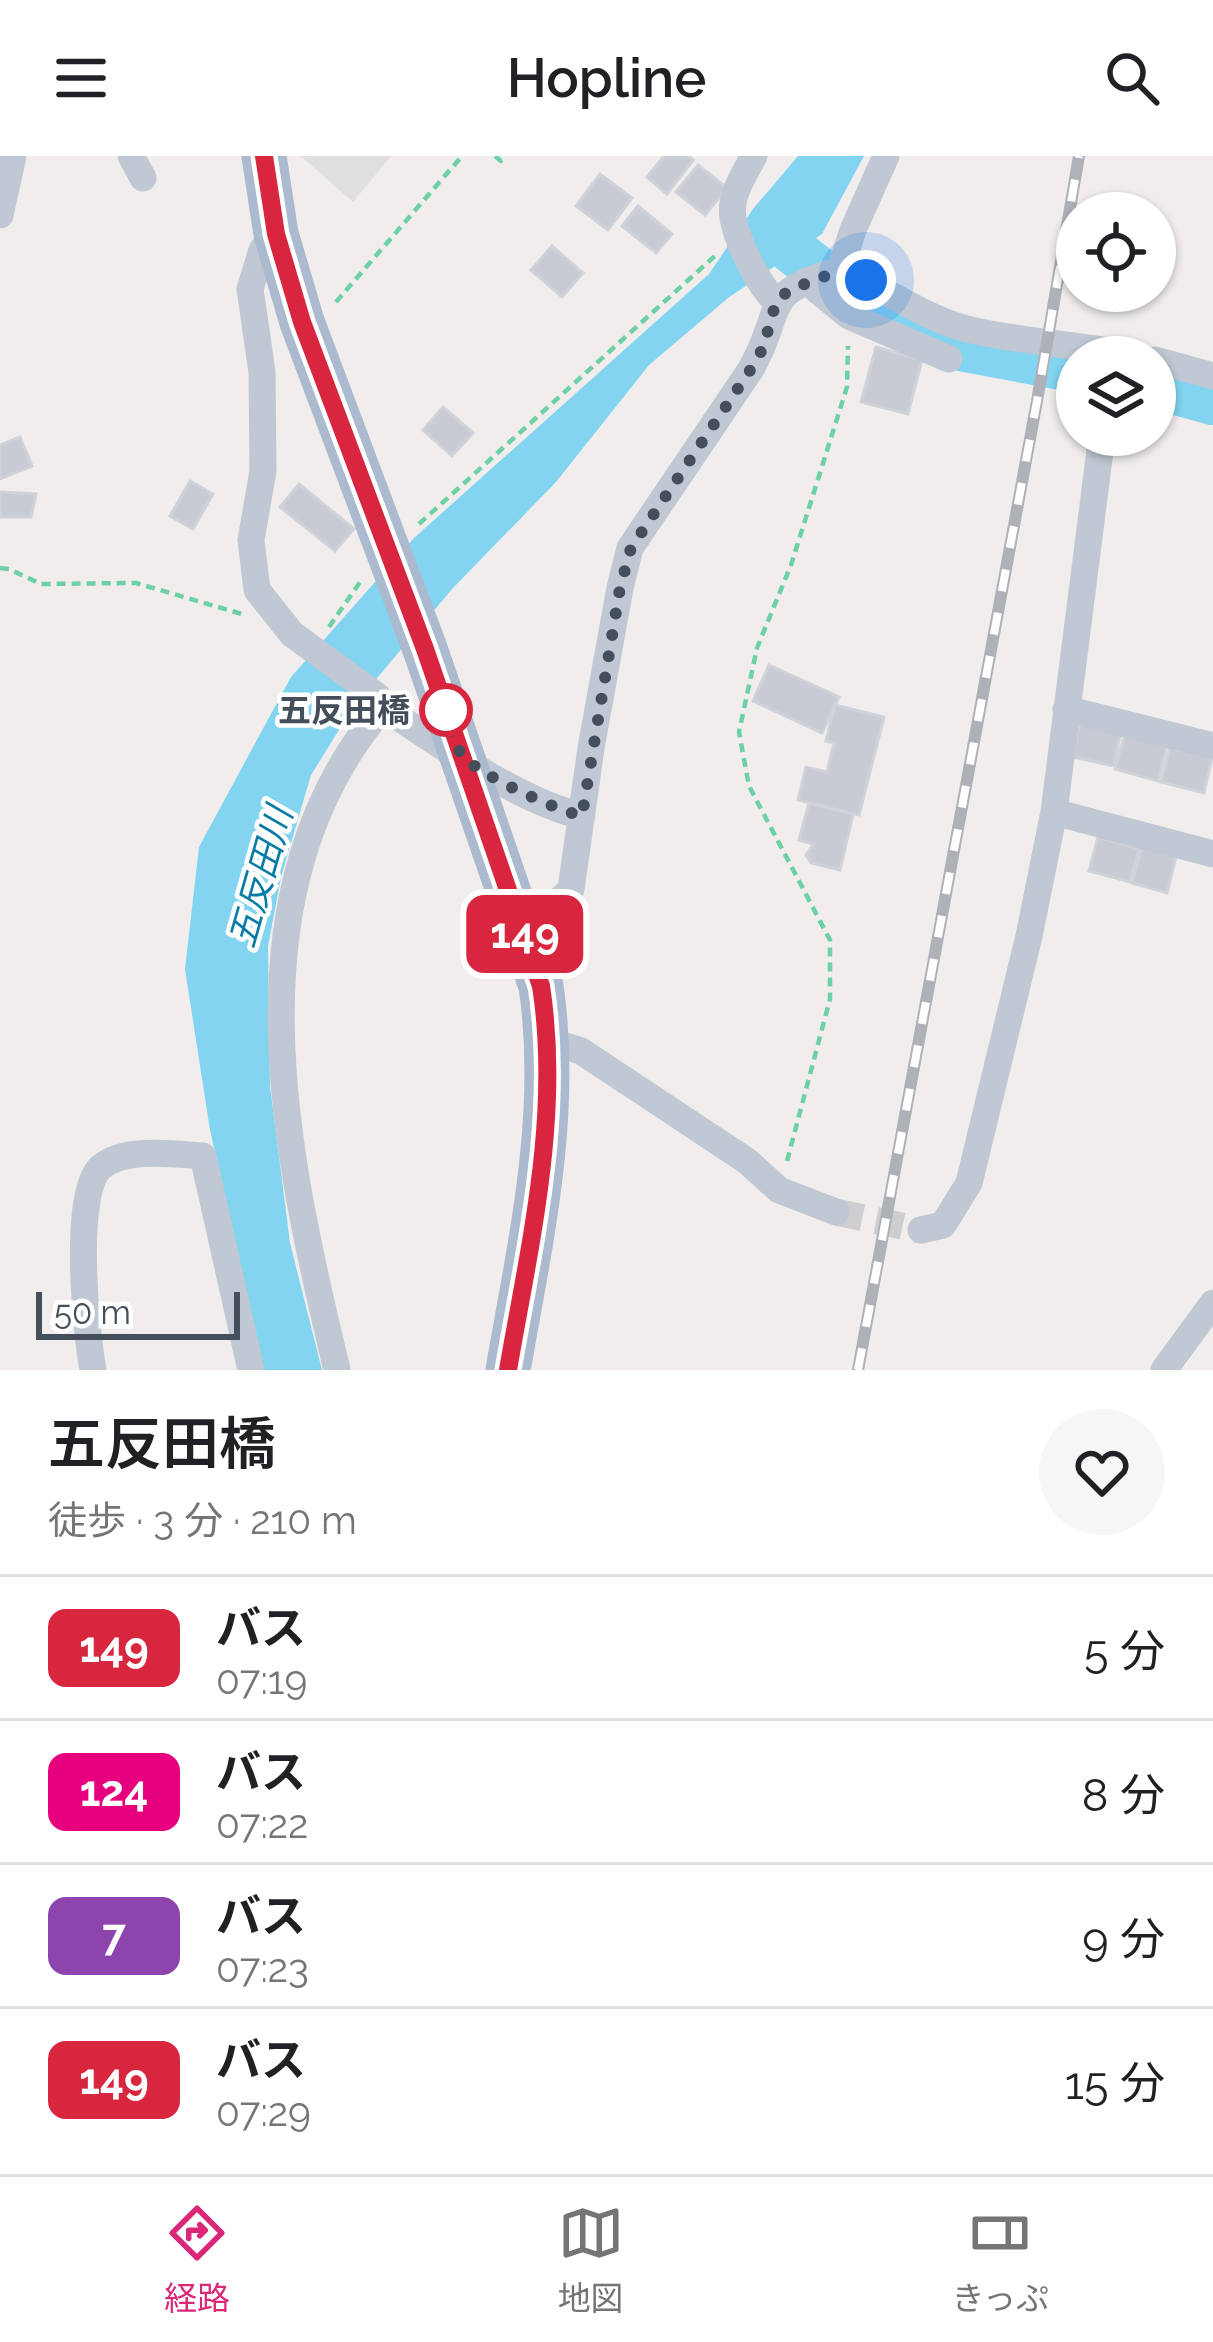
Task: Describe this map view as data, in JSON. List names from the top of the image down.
{
  "water": ["五反田川"],
  "places": ["五反田橋"],
  "lines": ["bus line 149"],
  "scale_bar": "50 m",
  "page": {
    "header": "Hopline",
    "on_map": "149",
    "scale": "50 m",
    "heading": ["五反田橋", "徒歩 · 3 分 · 210 m"],
    "list": [
      {
        "mark": "149",
        "name": "バス",
        "note": "07:19",
        "value": "5 分"
      },
      {
        "mark": "124",
        "name": "バス",
        "note": "07:22",
        "value": "8 分"
      },
      {
        "mark": "7",
        "name": "バス",
        "note": "07:23",
        "value": "9 分"
      },
      {
        "mark": "149",
        "name": "バス",
        "note": "07:29",
        "value": "15 分"
      }
    ],
    "tabs": ["経路", "地図", "きっぷ"]
  }
}
